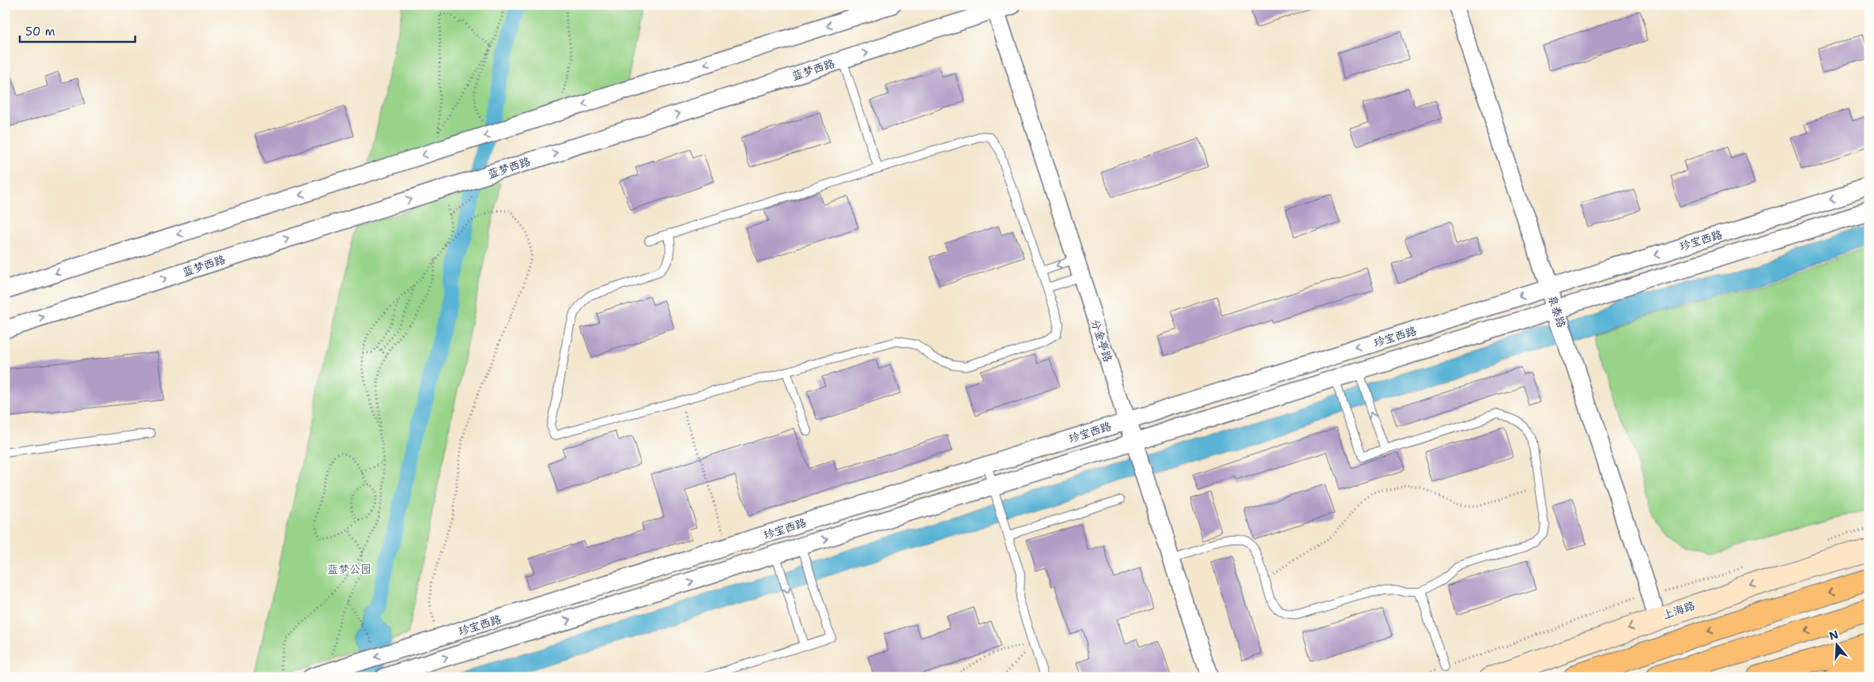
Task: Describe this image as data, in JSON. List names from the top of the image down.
{
  "streets": {
    "main road": ["上海路"],
    "street": [
      "蓝梦西路",
      "珍宝西路",
      "泉泰路",
      "分金亭路"
    ]
  },
  "crossings": [
    ["蓝梦西路", "分金亭路"],
    ["珍宝西路", "泉泰路"],
    ["珍宝西路", "分金亭路"],
    ["泉泰路", "上海路"]
  ],
  "one_way": ["上海路"],
  "parks": ["蓝梦公园"],
  "scale_bar": "50 m",
  "north": "top"
}
